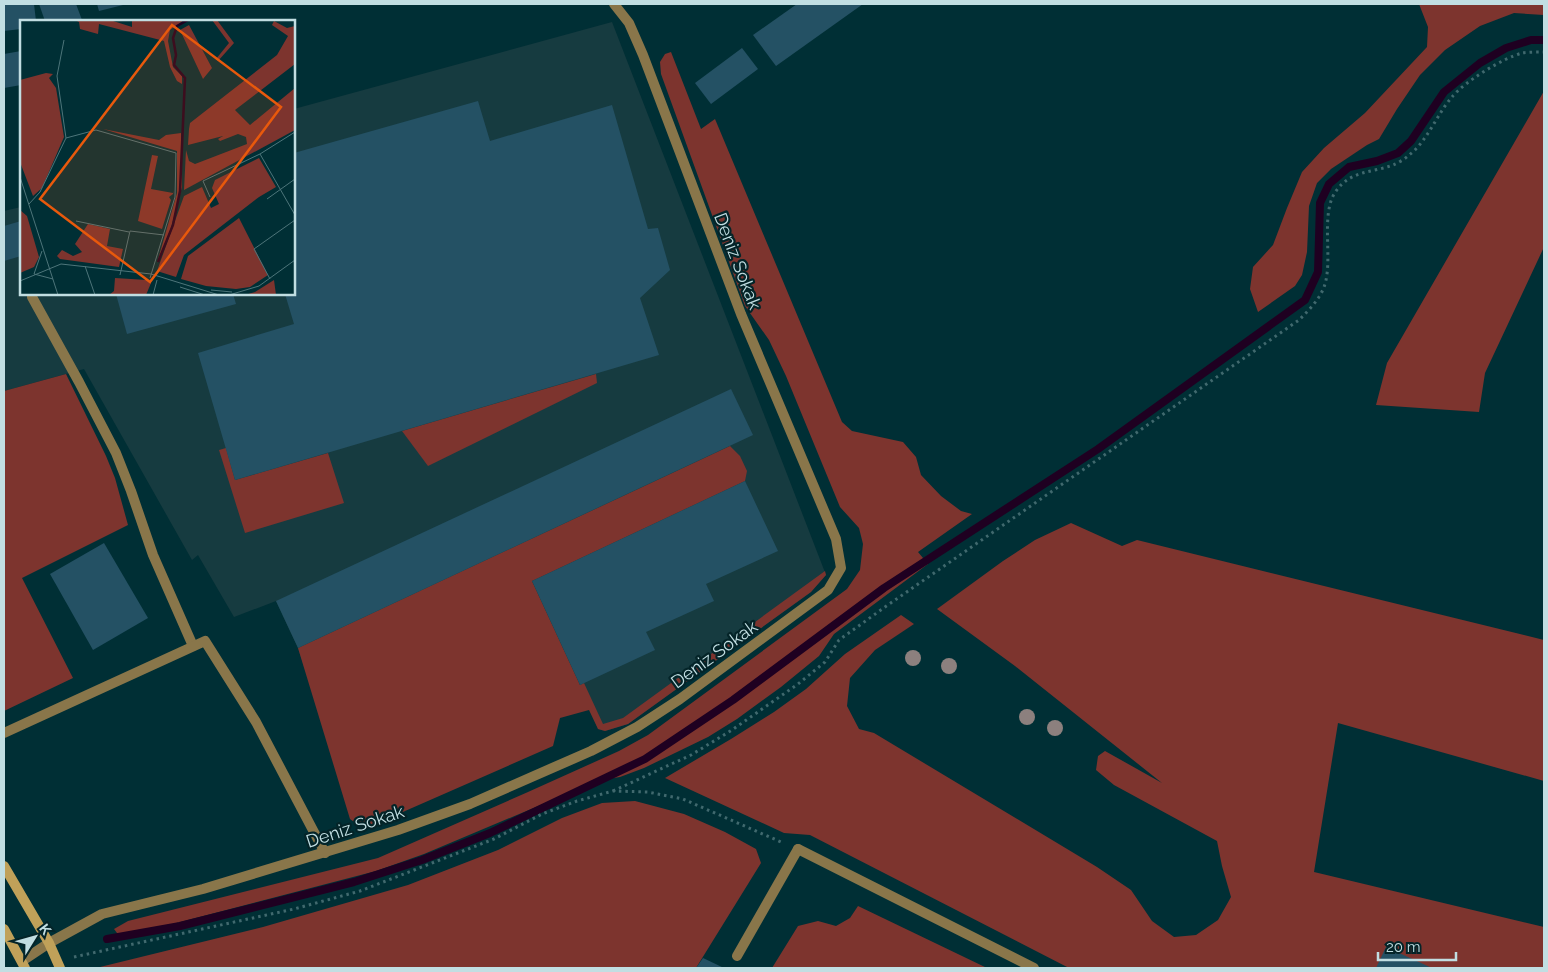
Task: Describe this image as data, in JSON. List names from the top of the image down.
{
  "streets": {
    "street": ["Deniz Sokak"]
  },
  "scale_bar": "20 m",
  "north": "top right"
}
